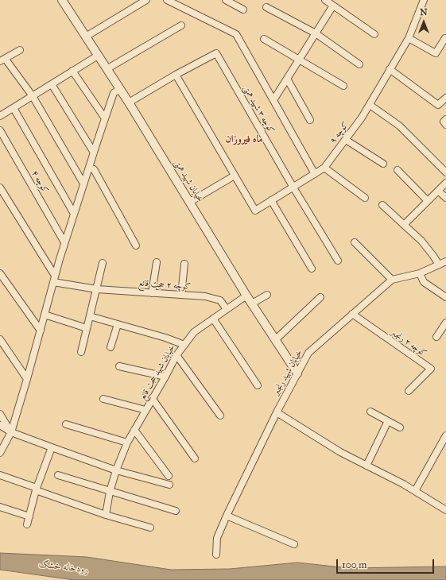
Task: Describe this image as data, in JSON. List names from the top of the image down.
{
  "streets": {
    "street": [
      "کوچه ۳ شهید همتی",
      "کوچه ۹",
      "خیابان شهید همتی",
      "کوچه ۴",
      "کوچه ۲ حجت قانع",
      "کوچه ۲ رنجبر",
      "خیابان شهید حجت قانع",
      "خیابان شهید رنجبر"
    ]
  },
  "crossings": [
    ["کوچه ۳ شهید همتی", "کوچه ۹"],
    ["کوچه ۳ شهید همتی", "خیابان شهید همتی"],
    ["خیابان شهید همتی", "خیابان شهید حجت قانع"],
    ["خیابان شهید همتی", "خیابان شهید رنجبر"],
    ["کوچه ۲ حجت قانع", "خیابان شهید حجت قانع"],
    ["کوچه ۲ رنجبر", "خیابان شهید رنجبر"]
  ],
  "districts": ["ماه فیروزان"],
  "water": ["رودخانه خشک"],
  "scale_bar": "100 m",
  "north": "top"
}
